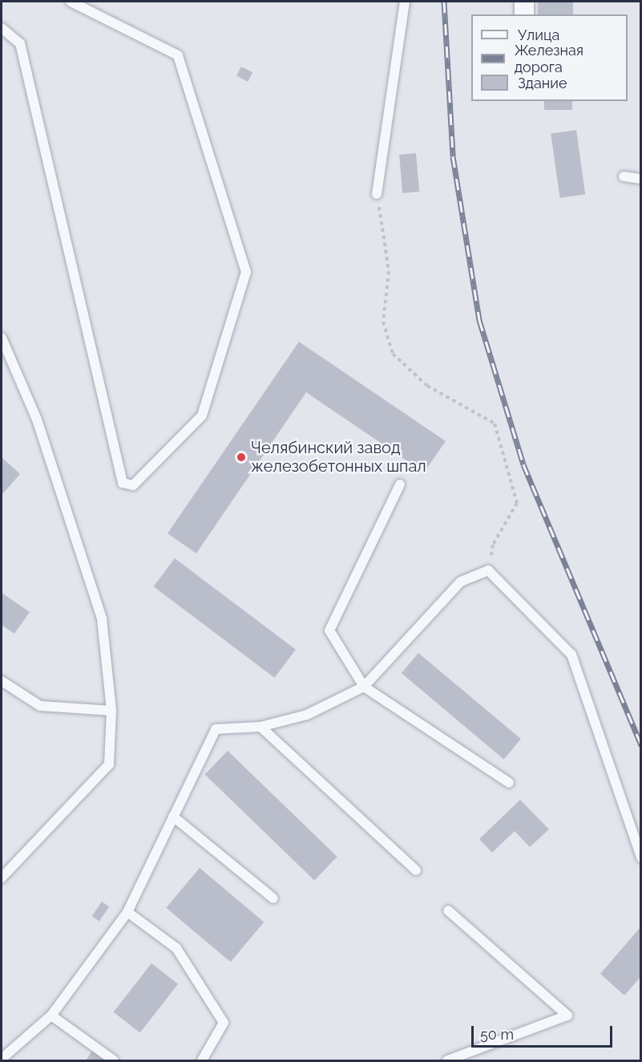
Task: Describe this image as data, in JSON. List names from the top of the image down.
{
  "places": ["Челябинский завод железобетонных шпал"],
  "legend": ["Улица", "Железная дорога", "Здание"],
  "scale_bar": "50 m"
}
